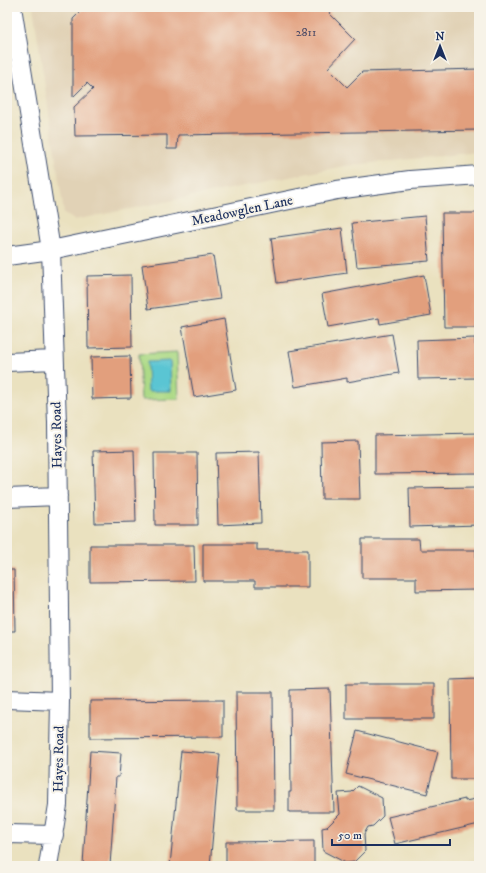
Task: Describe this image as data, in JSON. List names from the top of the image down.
{
  "streets": {
    "street": ["Meadowglen Lane", "Hayes Road"]
  },
  "crossings": [
    ["Meadowglen Lane", "Hayes Road"]
  ],
  "house_numbers": ["2811"],
  "scale_bar": "50 m",
  "north": "top"
}
